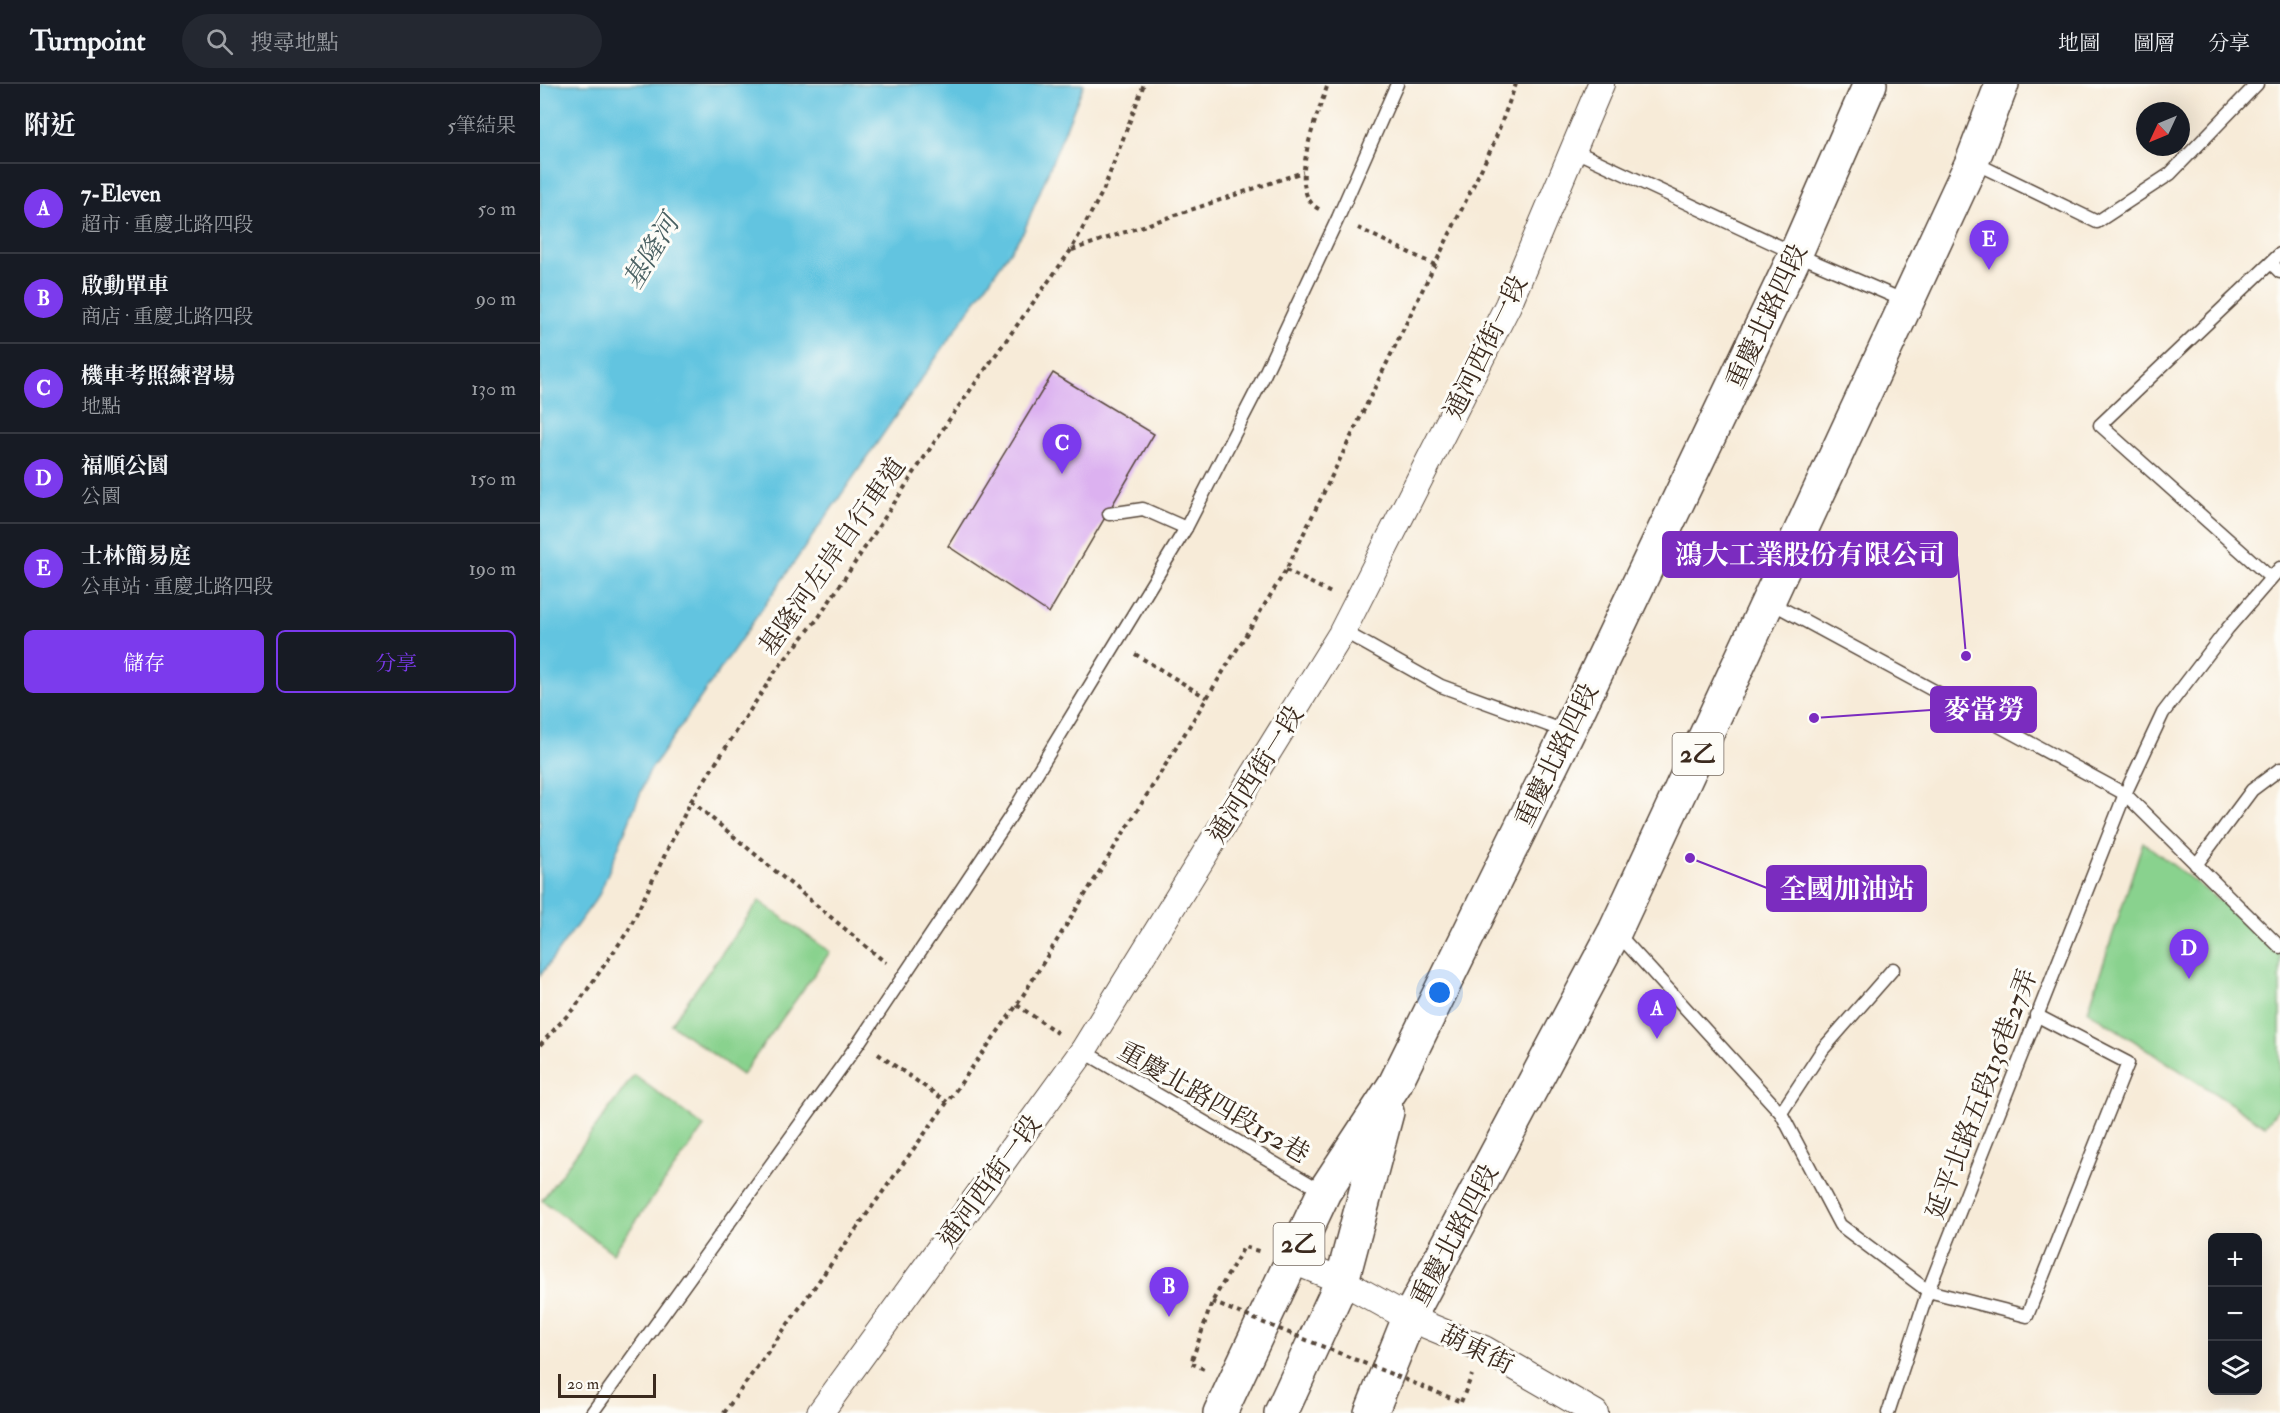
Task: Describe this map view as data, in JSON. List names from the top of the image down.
{
  "streets": {
    "main road": ["重慶北路四段", "2乙"],
    "street": ["通河西街一段", "葫東街"],
    "lane": ["延平北路五段136巷27弄", "重慶北路四段152巷"],
    "path": ["基隆河左岸自行車道"]
  },
  "crossings": [
    ["重慶北路四段", "重慶北路四段152巷"],
    ["重慶北路四段", "葫東街"],
    ["通河西街一段", "重慶北路四段152巷"]
  ],
  "water": ["基隆河"],
  "places": ["鴻大工業股份有限公司", "麥當勞", "全國加油站"],
  "scale_bar": "20 m",
  "north": "bottom left",
  "page": {
    "header": "Turnpoint",
    "search": "搜尋地點",
    "nav": ["地圖", "圖層", "分享"],
    "heading": ["附近", "5筆結果"],
    "list": [
      {
        "mark": "A",
        "name": "7-Eleven",
        "note": "超市 · 重慶北路四段",
        "value": "50 m"
      },
      {
        "mark": "B",
        "name": "啟動單車",
        "note": "商店 · 重慶北路四段",
        "value": "90 m"
      },
      {
        "mark": "C",
        "name": "機車考照練習場",
        "note": "地點",
        "value": "130 m"
      },
      {
        "mark": "D",
        "name": "福順公園",
        "note": "公園",
        "value": "150 m"
      },
      {
        "mark": "E",
        "name": "士林簡易庭",
        "note": "公車站 · 重慶北路四段",
        "value": "190 m"
      }
    ],
    "pins": [
      "E",
      "C",
      "D",
      "A",
      "B"
    ],
    "buttons": ["儲存", "分享"],
    "map_buttons": ["+", "−"],
    "scale": "20 m"
  }
}
